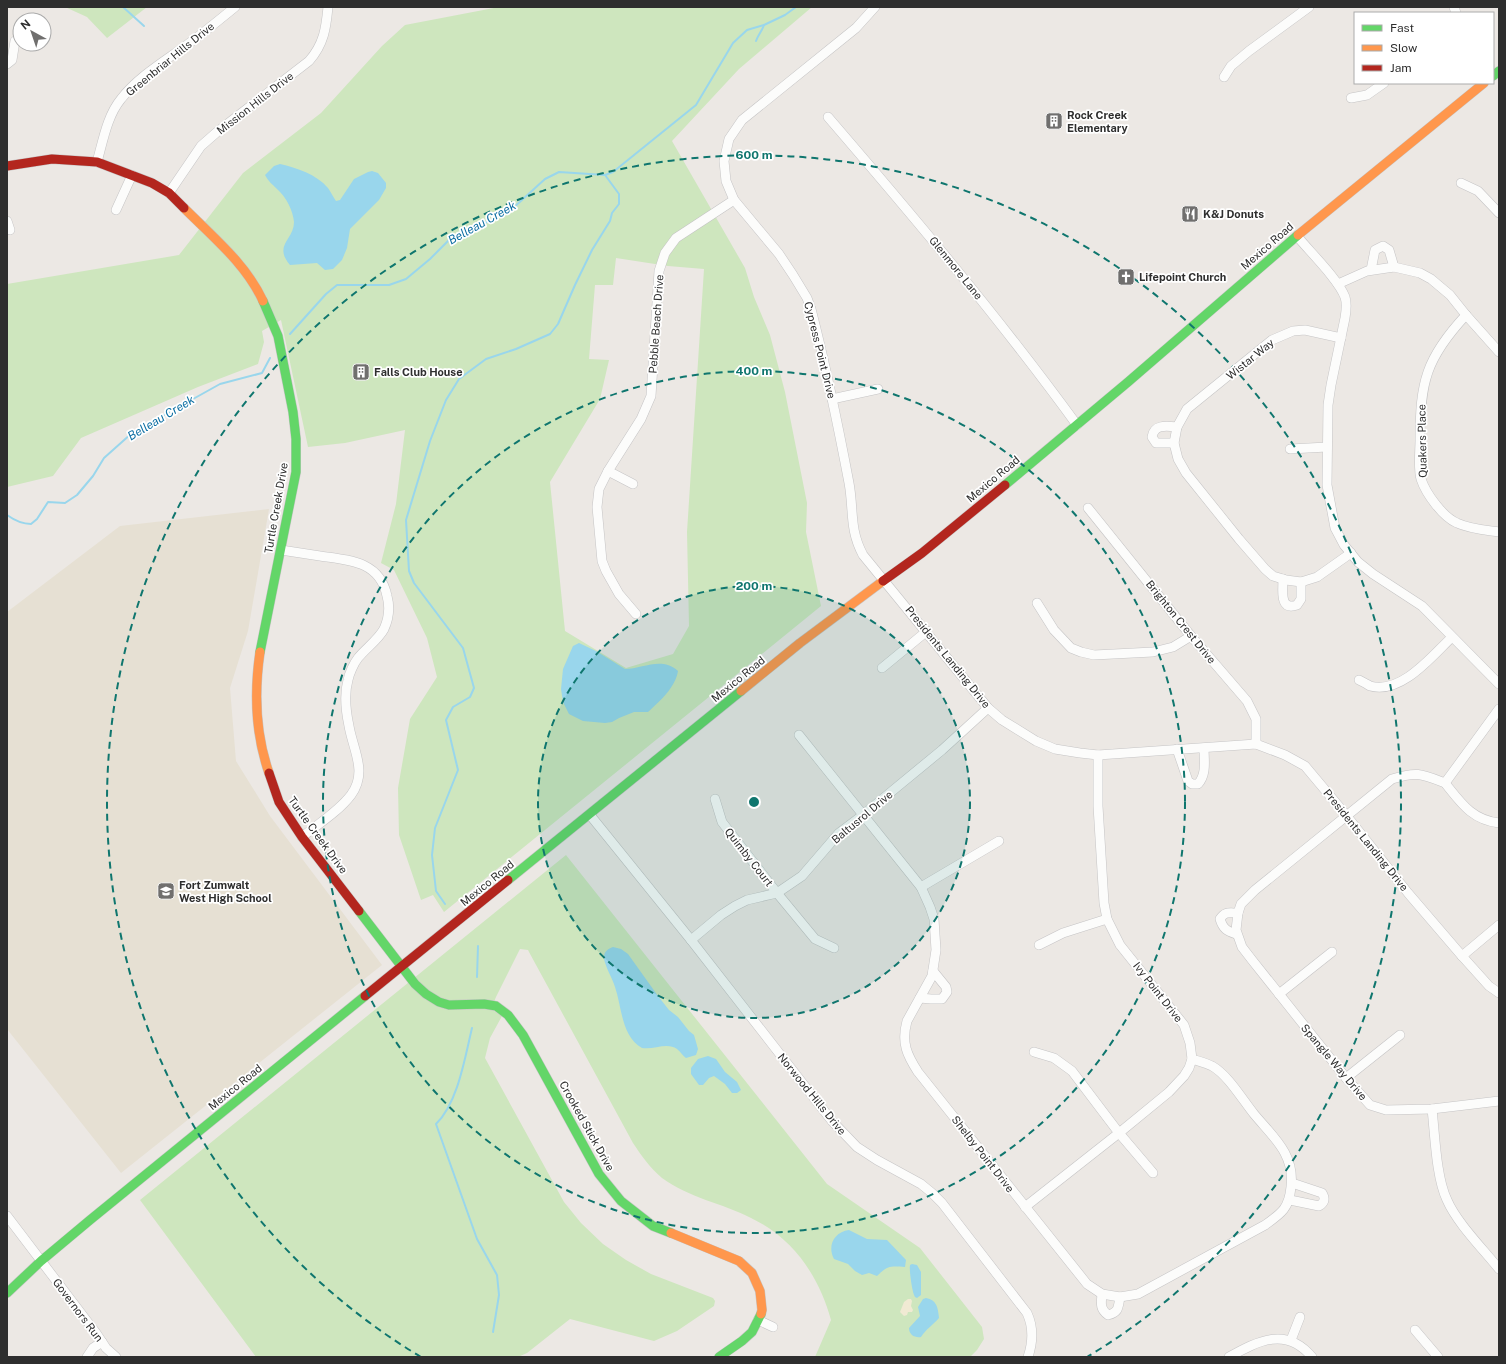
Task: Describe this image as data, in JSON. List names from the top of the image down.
{
  "streets": {
    "main road": ["Mexico Road", "Turtle Creek Drive", "Crooked Stick Drive"],
    "street": [
      "Greenbriar Hills Drive",
      "Mission Hills Drive",
      "Glenmore Lane",
      "Pebble Beach Drive",
      "Cypress Point Drive",
      "Wistar Way",
      "Quakers Place",
      "Brighton Crest Drive",
      "Presidents Landing Drive",
      "Baltusrol Drive",
      "Quimby Court",
      "Ivy Point Drive",
      "Spangle Way Drive",
      "Norwood Hills Drive",
      "Shelby Point Drive",
      "Governors Run"
    ]
  },
  "crossings": [
    ["Greenbriar Hills Drive", "Turtle Creek Drive"],
    ["Mission Hills Drive", "Turtle Creek Drive"],
    ["Mexico Road", "Glenmore Lane"],
    ["Mexico Road", "Cypress Point Drive"],
    ["Mexico Road", "Turtle Creek Drive"],
    ["Mexico Road", "Presidents Landing Drive"],
    ["Mexico Road", "Norwood Hills Drive"],
    ["Mexico Road", "Crooked Stick Drive"],
    ["Mexico Road", "Governors Run"],
    ["Pebble Beach Drive", "Cypress Point Drive"],
    ["Cypress Point Drive", "Presidents Landing Drive"],
    ["Turtle Creek Drive", "Crooked Stick Drive"],
    ["Brighton Crest Drive", "Presidents Landing Drive"],
    ["Presidents Landing Drive", "Baltusrol Drive"],
    ["Presidents Landing Drive", "Ivy Point Drive"],
    ["Baltusrol Drive", "Quimby Court"],
    ["Baltusrol Drive", "Norwood Hills Drive"],
    ["Baltusrol Drive", "Shelby Point Drive"]
  ],
  "water": ["Belleau Creek"],
  "places": {
    "building": ["Rock Creek Elementary", "Falls Club House"],
    "restaurant": ["K&J Donuts"],
    "church": ["Lifepoint Church"],
    "school or university": ["Fort Zumwalt West High School"]
  },
  "legend": ["Fast", "Slow", "Jam"],
  "north": "top left",
  "rings": ["600 m", "400 m", "200 m"]
}
